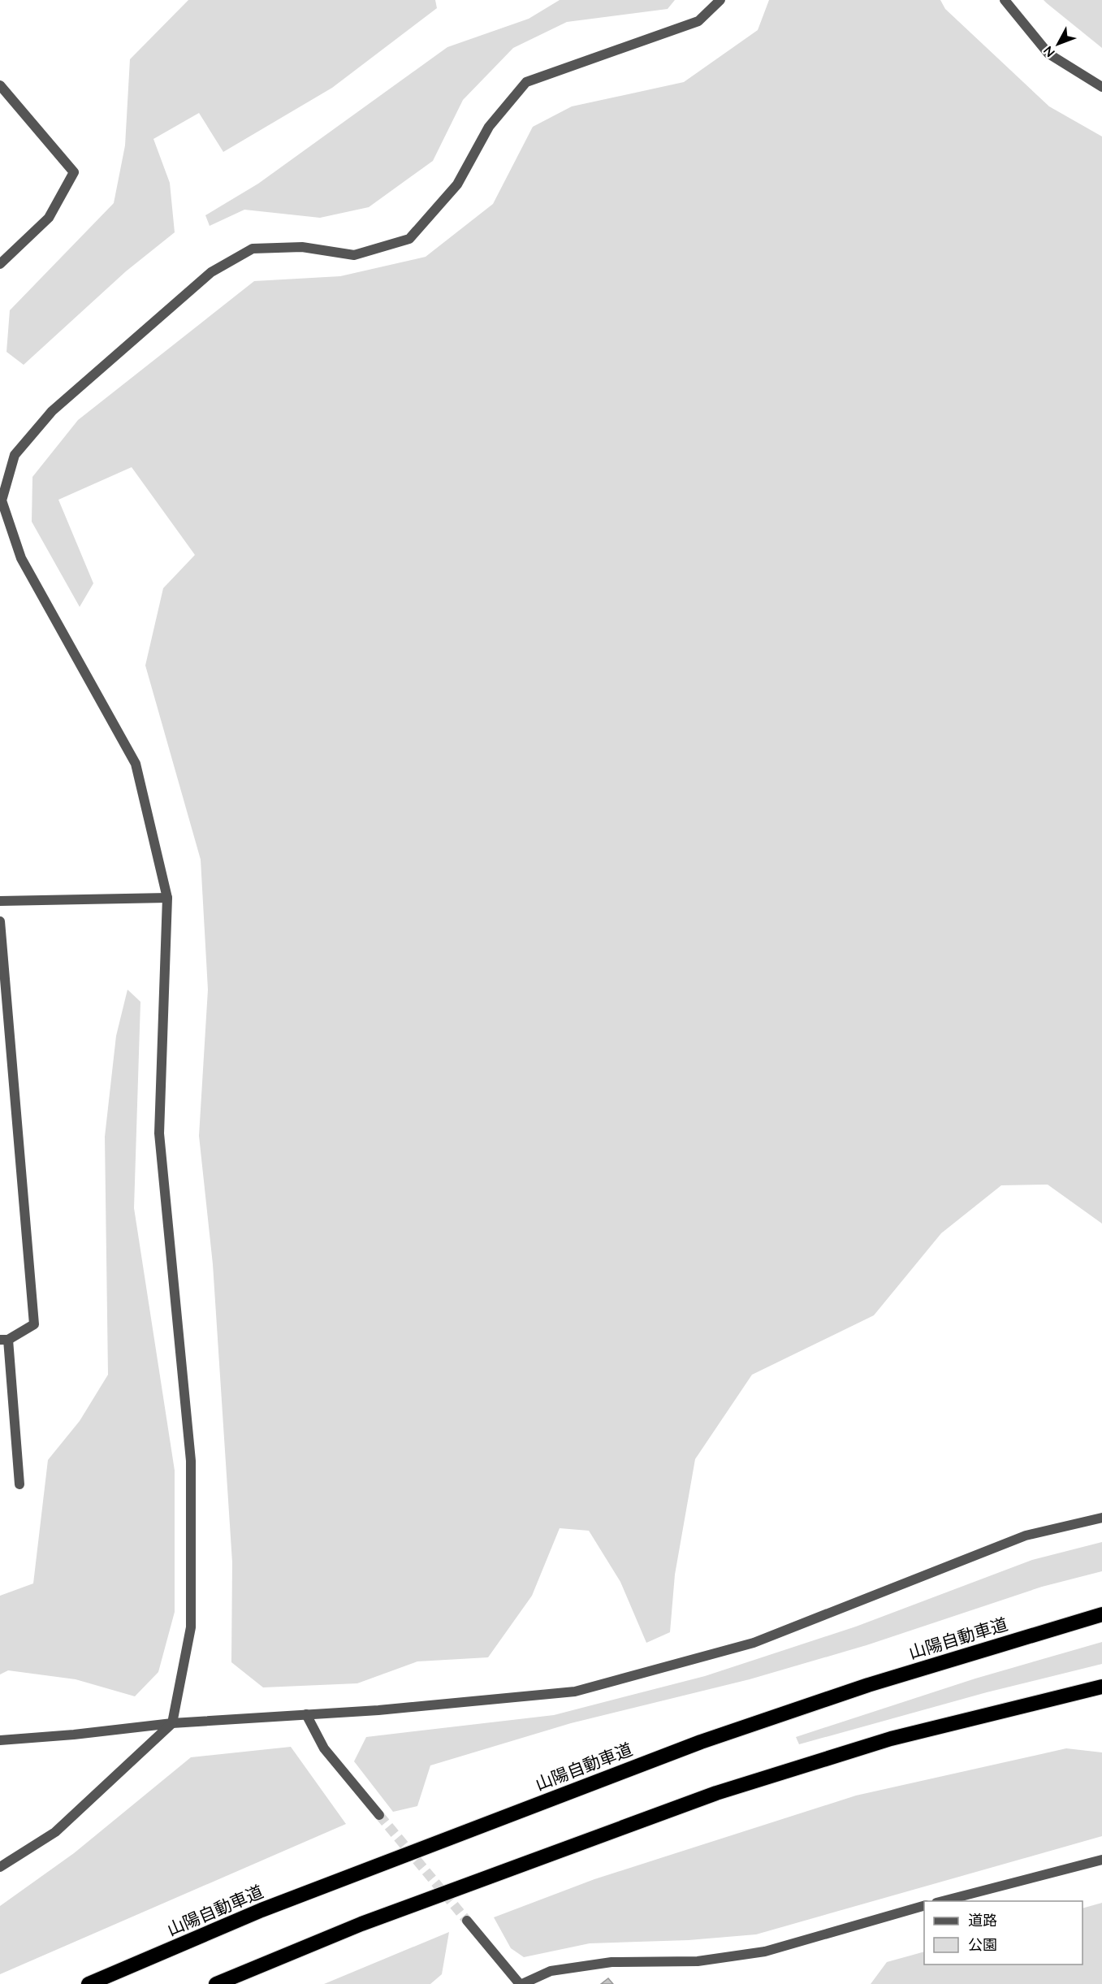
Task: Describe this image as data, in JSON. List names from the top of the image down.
{
  "streets": {
    "highway": ["山陽自動車道"]
  },
  "legend": ["道路", "公園"],
  "north": "bottom left"
}
